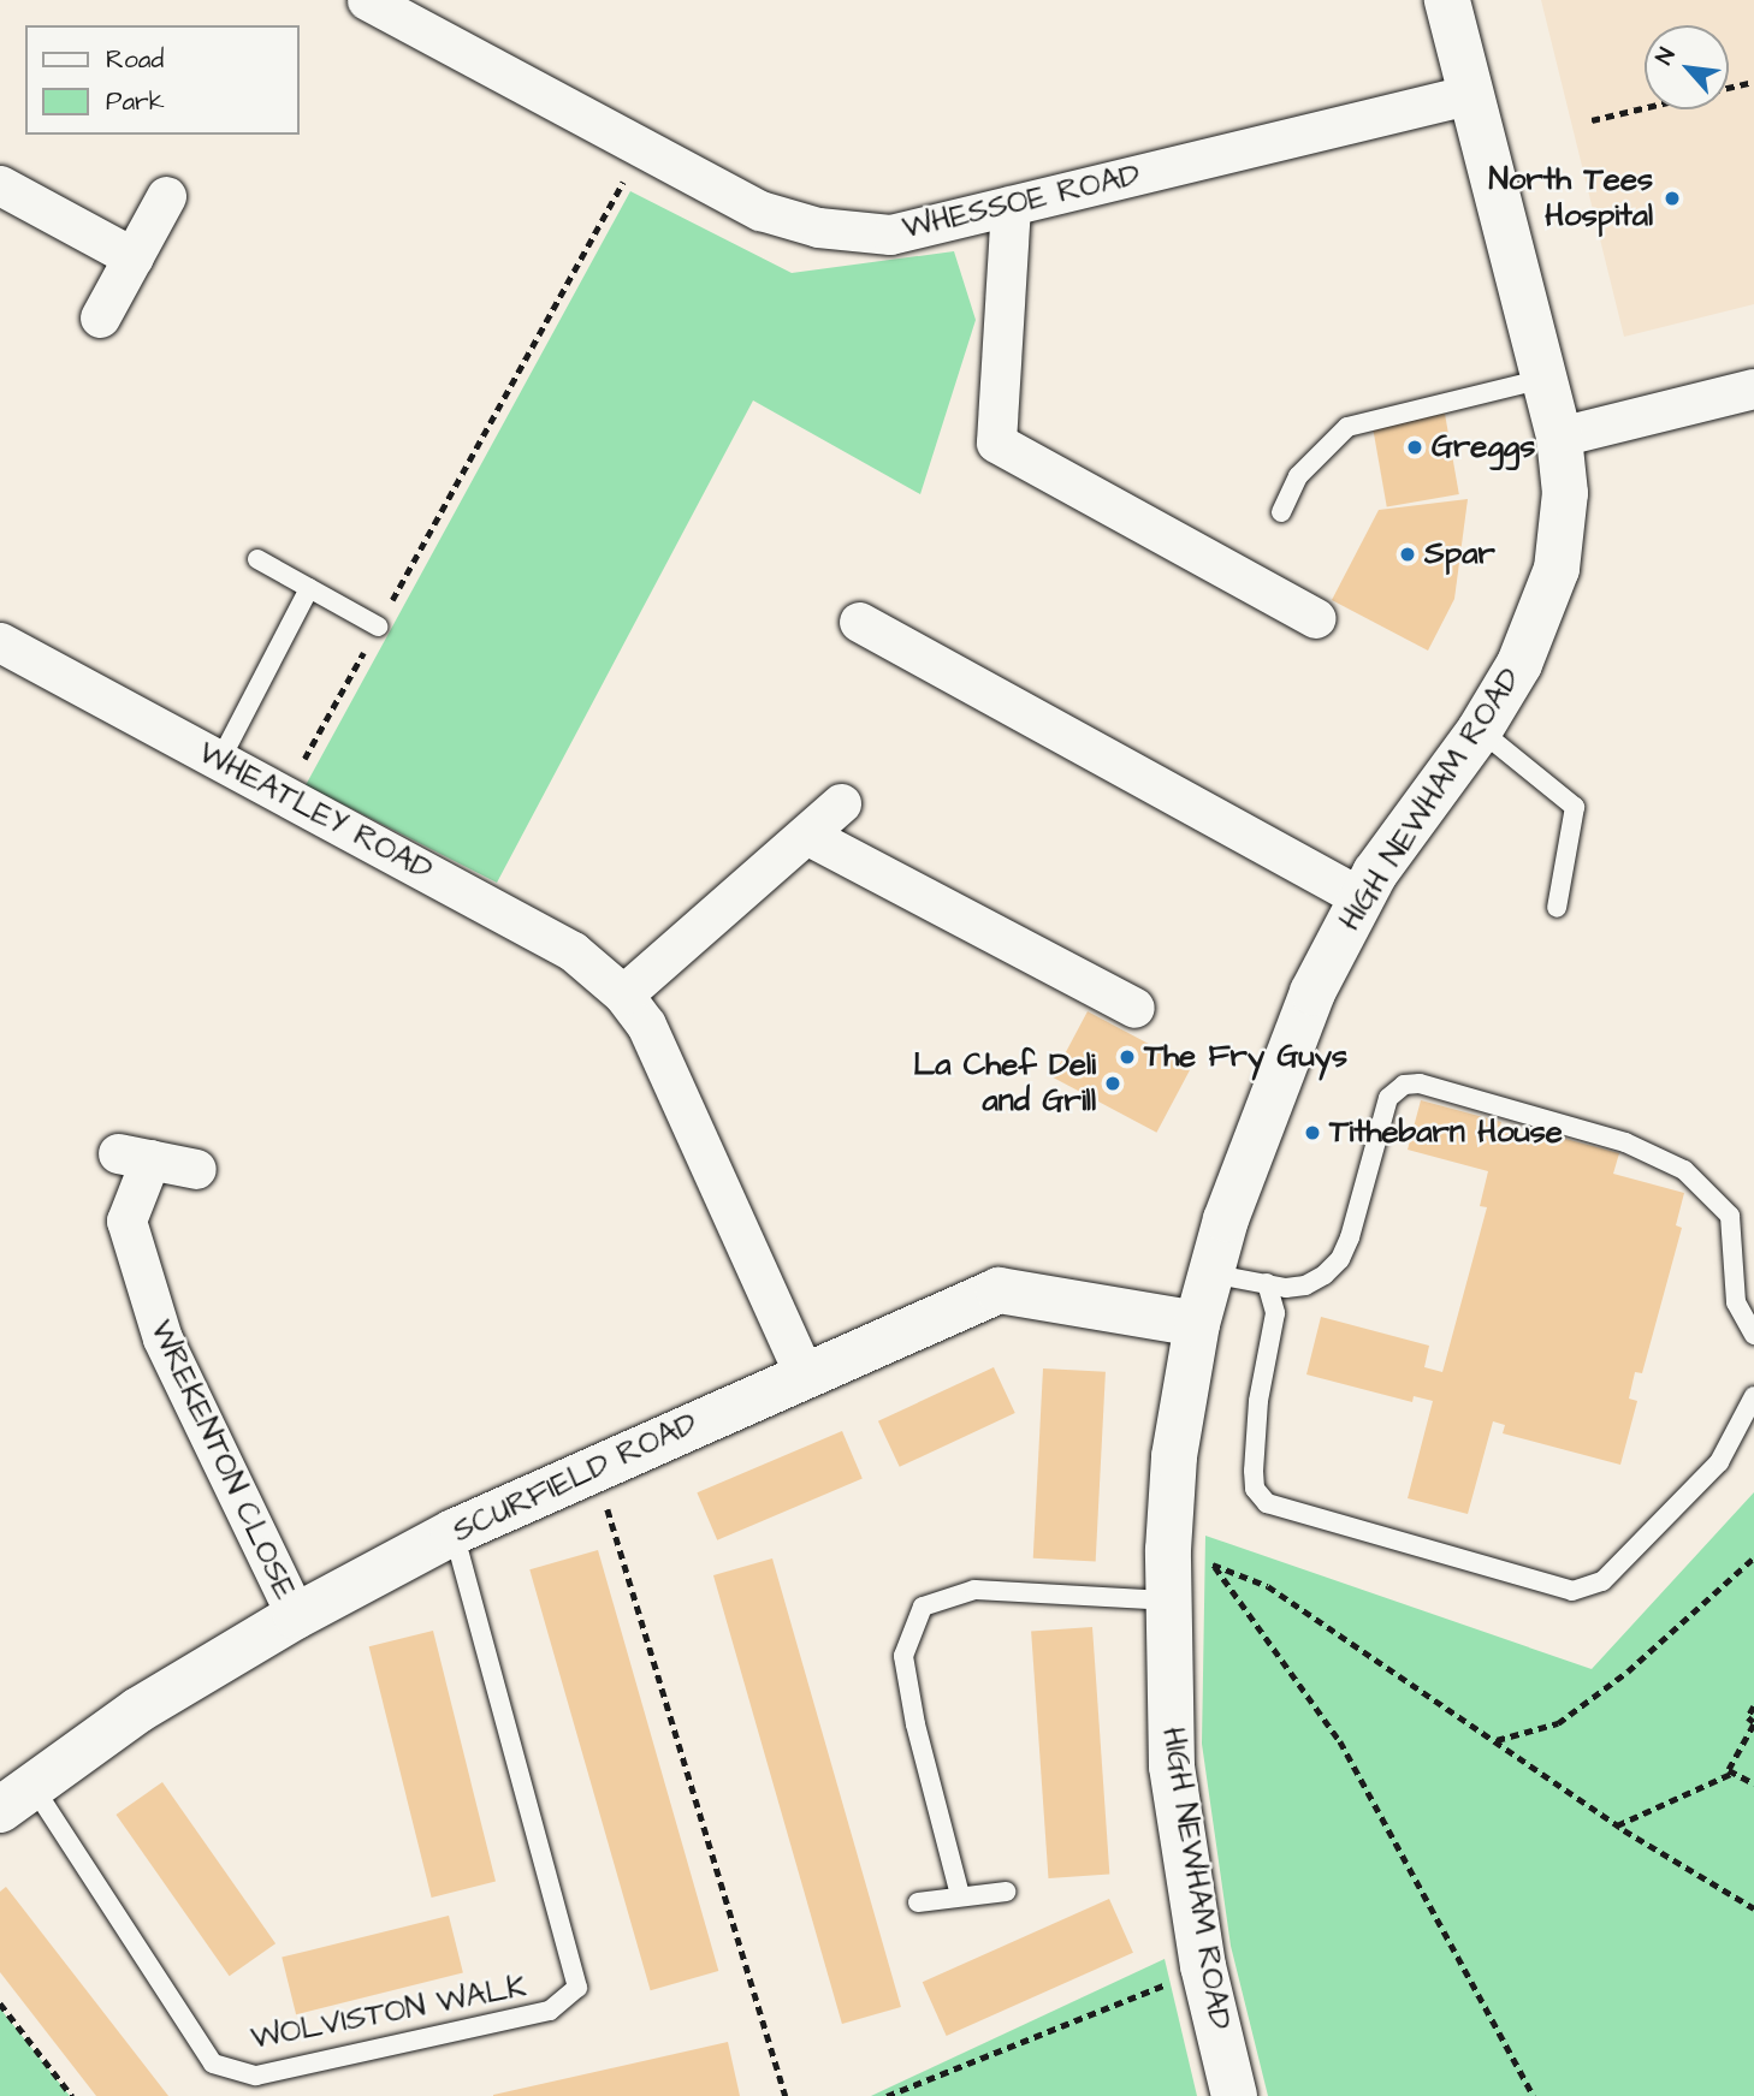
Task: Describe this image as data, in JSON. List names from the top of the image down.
{
  "streets": {
    "street": [
      "WHESSOE ROAD",
      "HIGH NEWHAM ROAD",
      "WHEATLEY ROAD",
      "WREKENTON CLOSE",
      "SCURFIELD ROAD"
    ],
    "lane": ["WOLVISTON WALK"]
  },
  "crossings": [
    ["WHESSOE ROAD", "HIGH NEWHAM ROAD"],
    ["HIGH NEWHAM ROAD", "SCURFIELD ROAD"],
    ["WHEATLEY ROAD", "SCURFIELD ROAD"],
    ["WREKENTON CLOSE", "SCURFIELD ROAD"],
    ["SCURFIELD ROAD", "WOLVISTON WALK"]
  ],
  "places": [
    "North Tees Hospital",
    "Greggs",
    "Spar",
    "The Fry Guys",
    "La Chef Deli and Grill",
    "Tithebarn House"
  ],
  "legend": ["Road", "Park"],
  "north": "top left"
}
